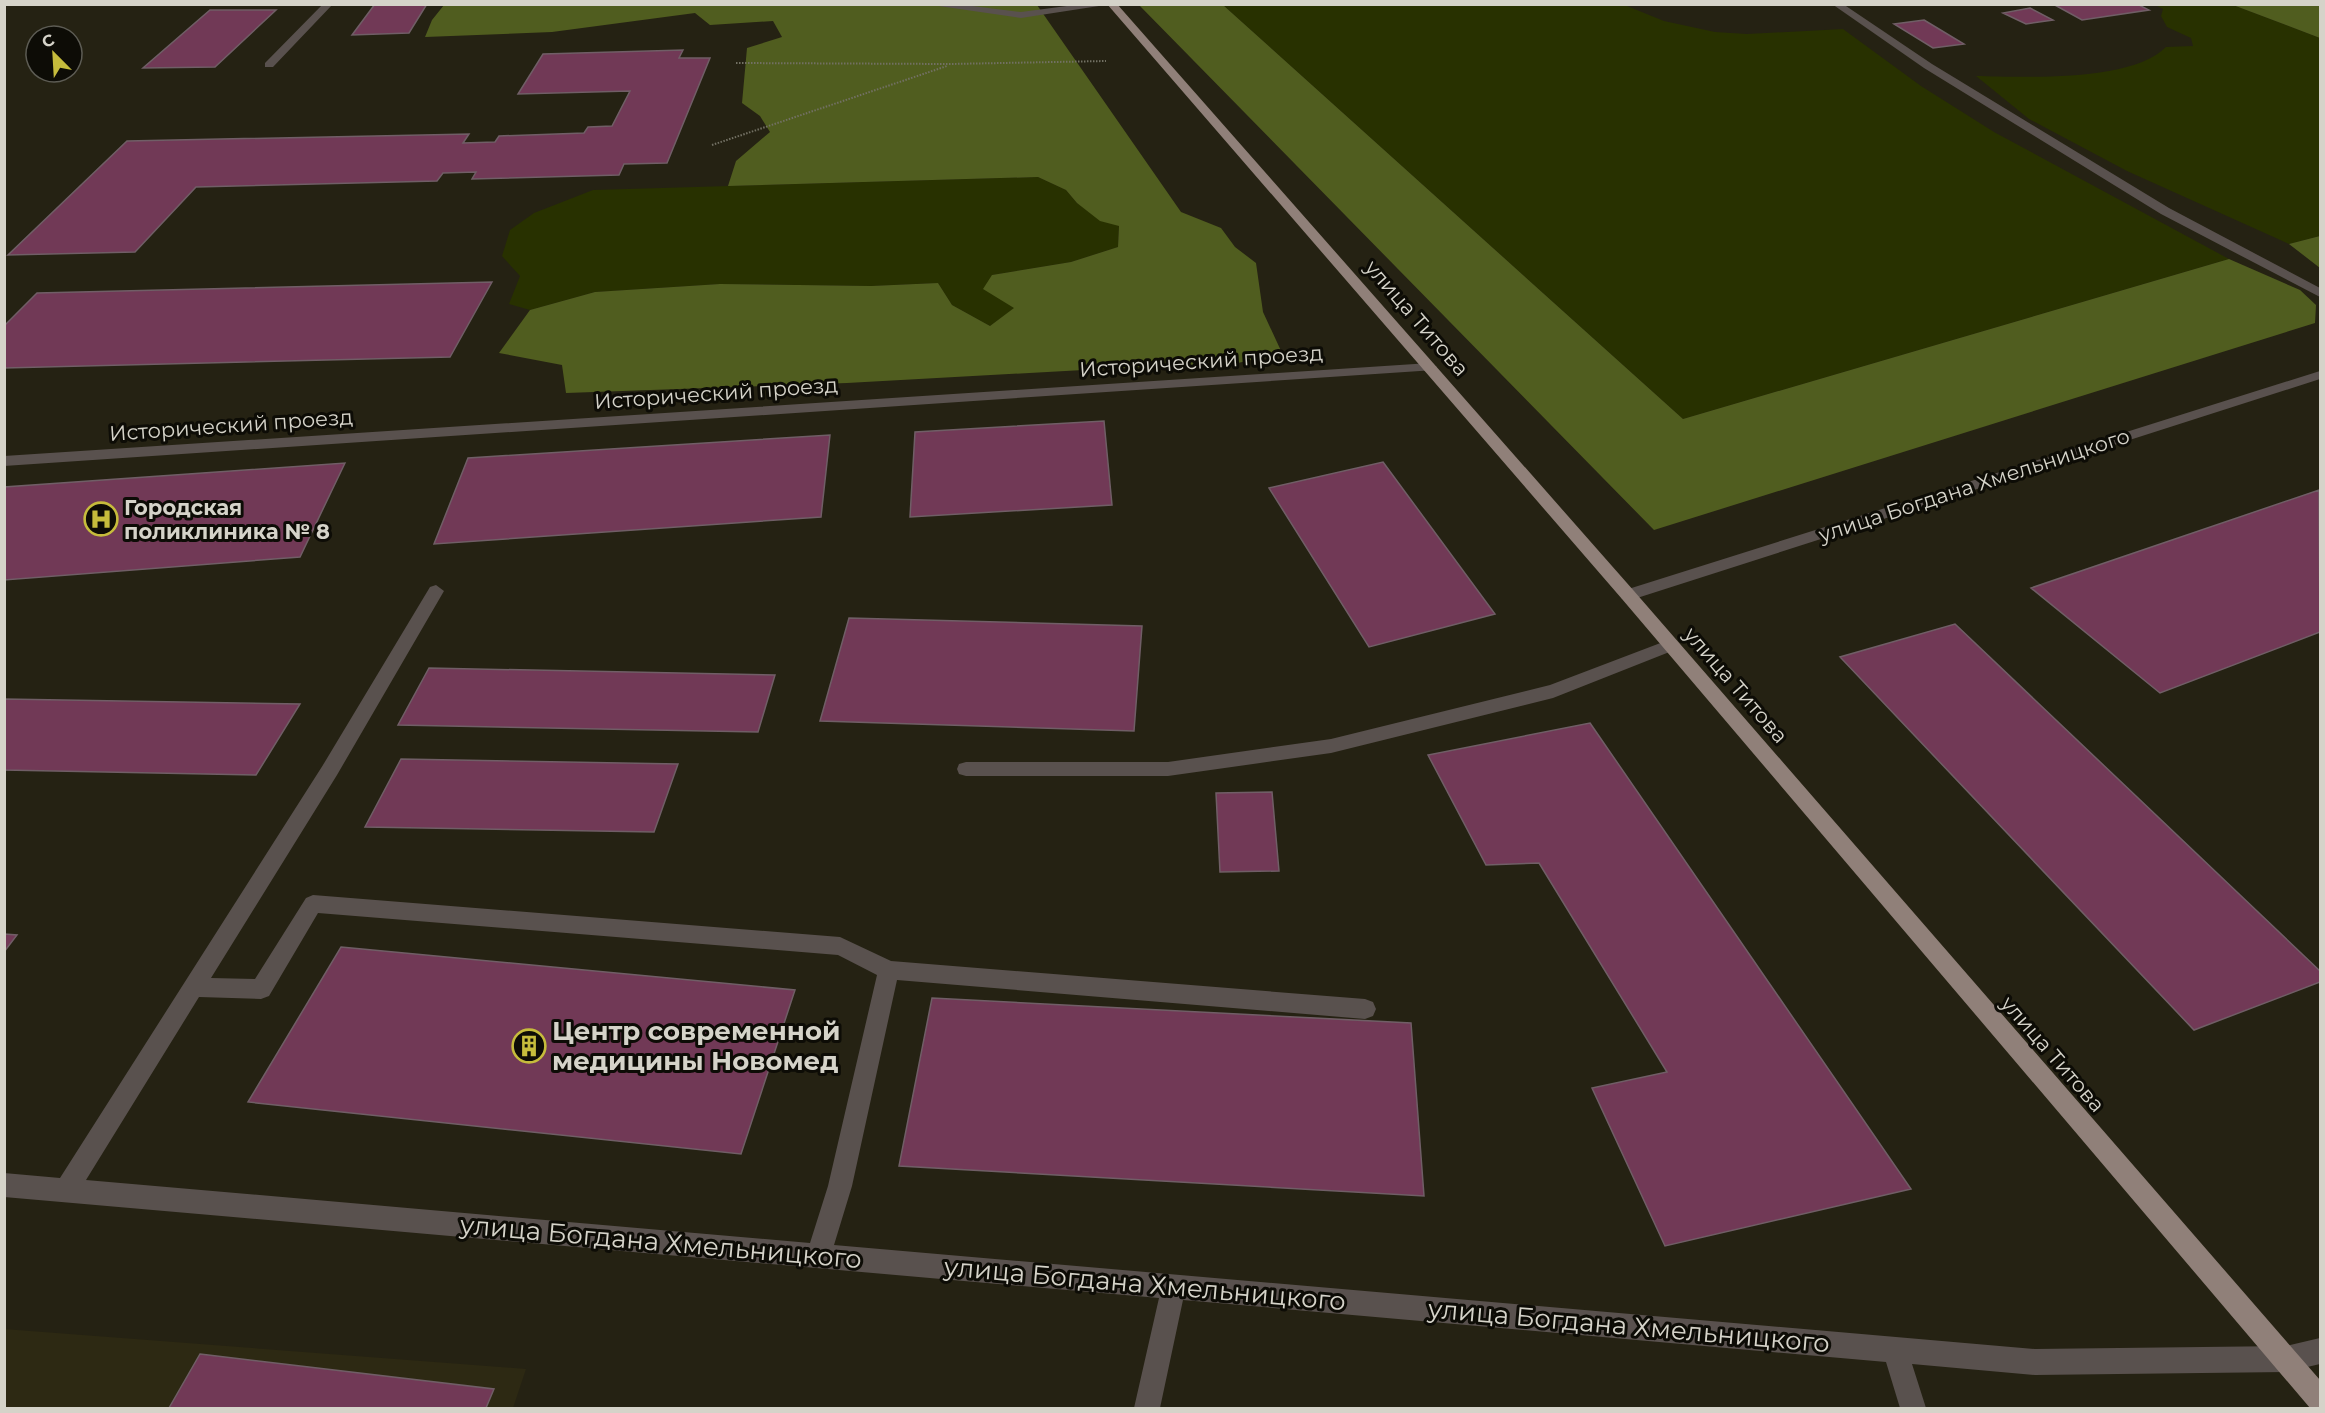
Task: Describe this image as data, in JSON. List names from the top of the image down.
{
  "streets": {
    "main road": ["улица Титова"],
    "street": ["Исторический проезд", "улица Богдана Хмельницкого"]
  },
  "crossings": [
    ["улица Титова", "Исторический проезд"],
    ["улица Титова", "улица Богдана Хмельницкого"]
  ],
  "places": {
    "hospital": ["Городская поликлиника № 8"],
    "building": ["Центр современной медицины Новомед"]
  },
  "north": "top left"
}
